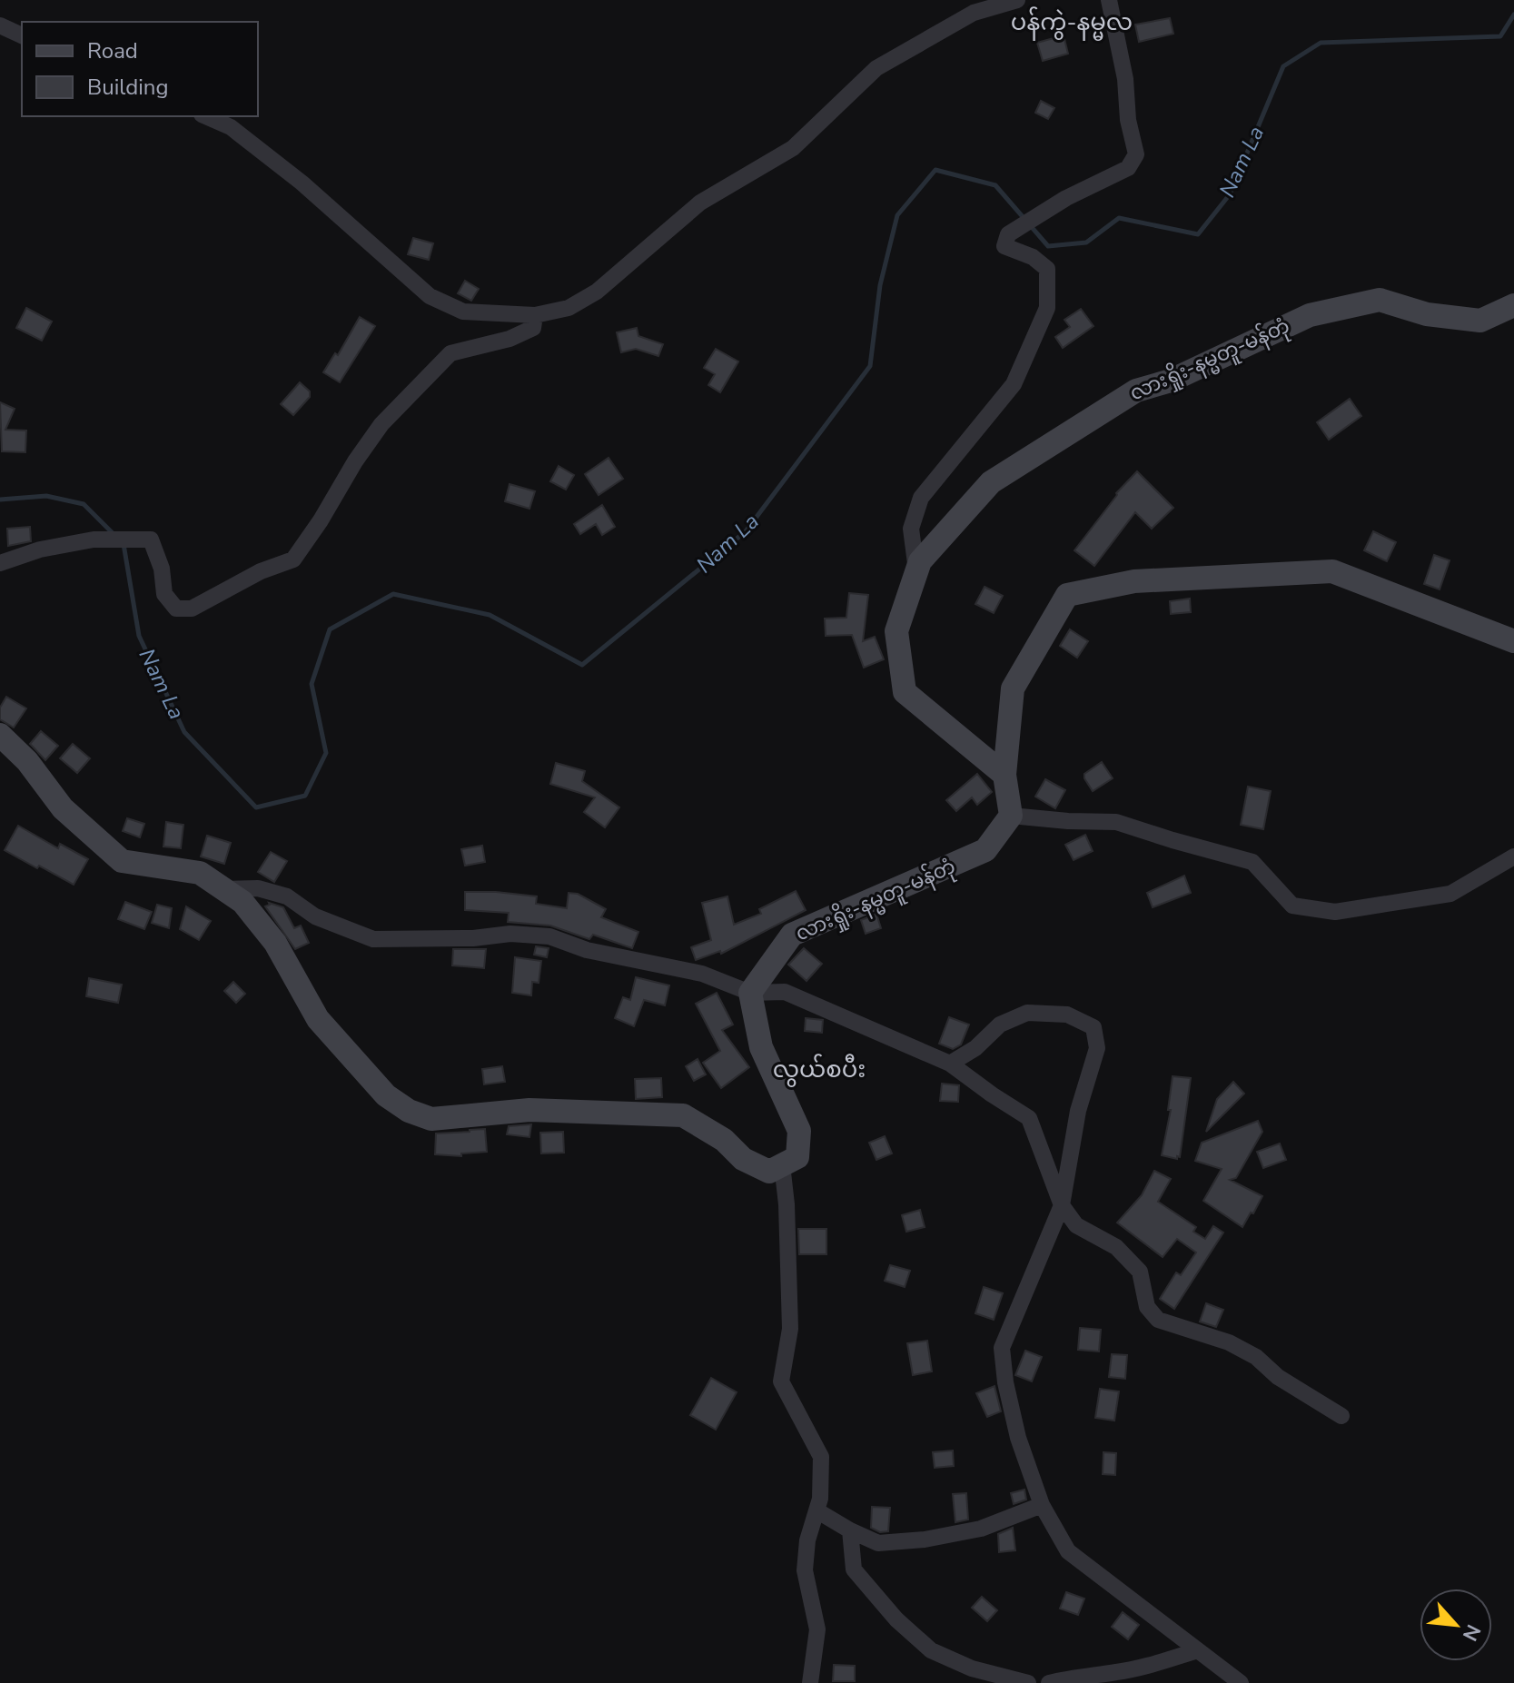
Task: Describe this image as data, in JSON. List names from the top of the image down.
{
  "streets": {
    "main road": ["လားရှိုး-နမ္မတူ-မန်တုံ"]
  },
  "districts": ["ပန်ကွဲ-နမ္မလ", "လွယ်စပီး"],
  "water": ["Nam La"],
  "legend": ["Road", "Building"],
  "north": "bottom right"
}
